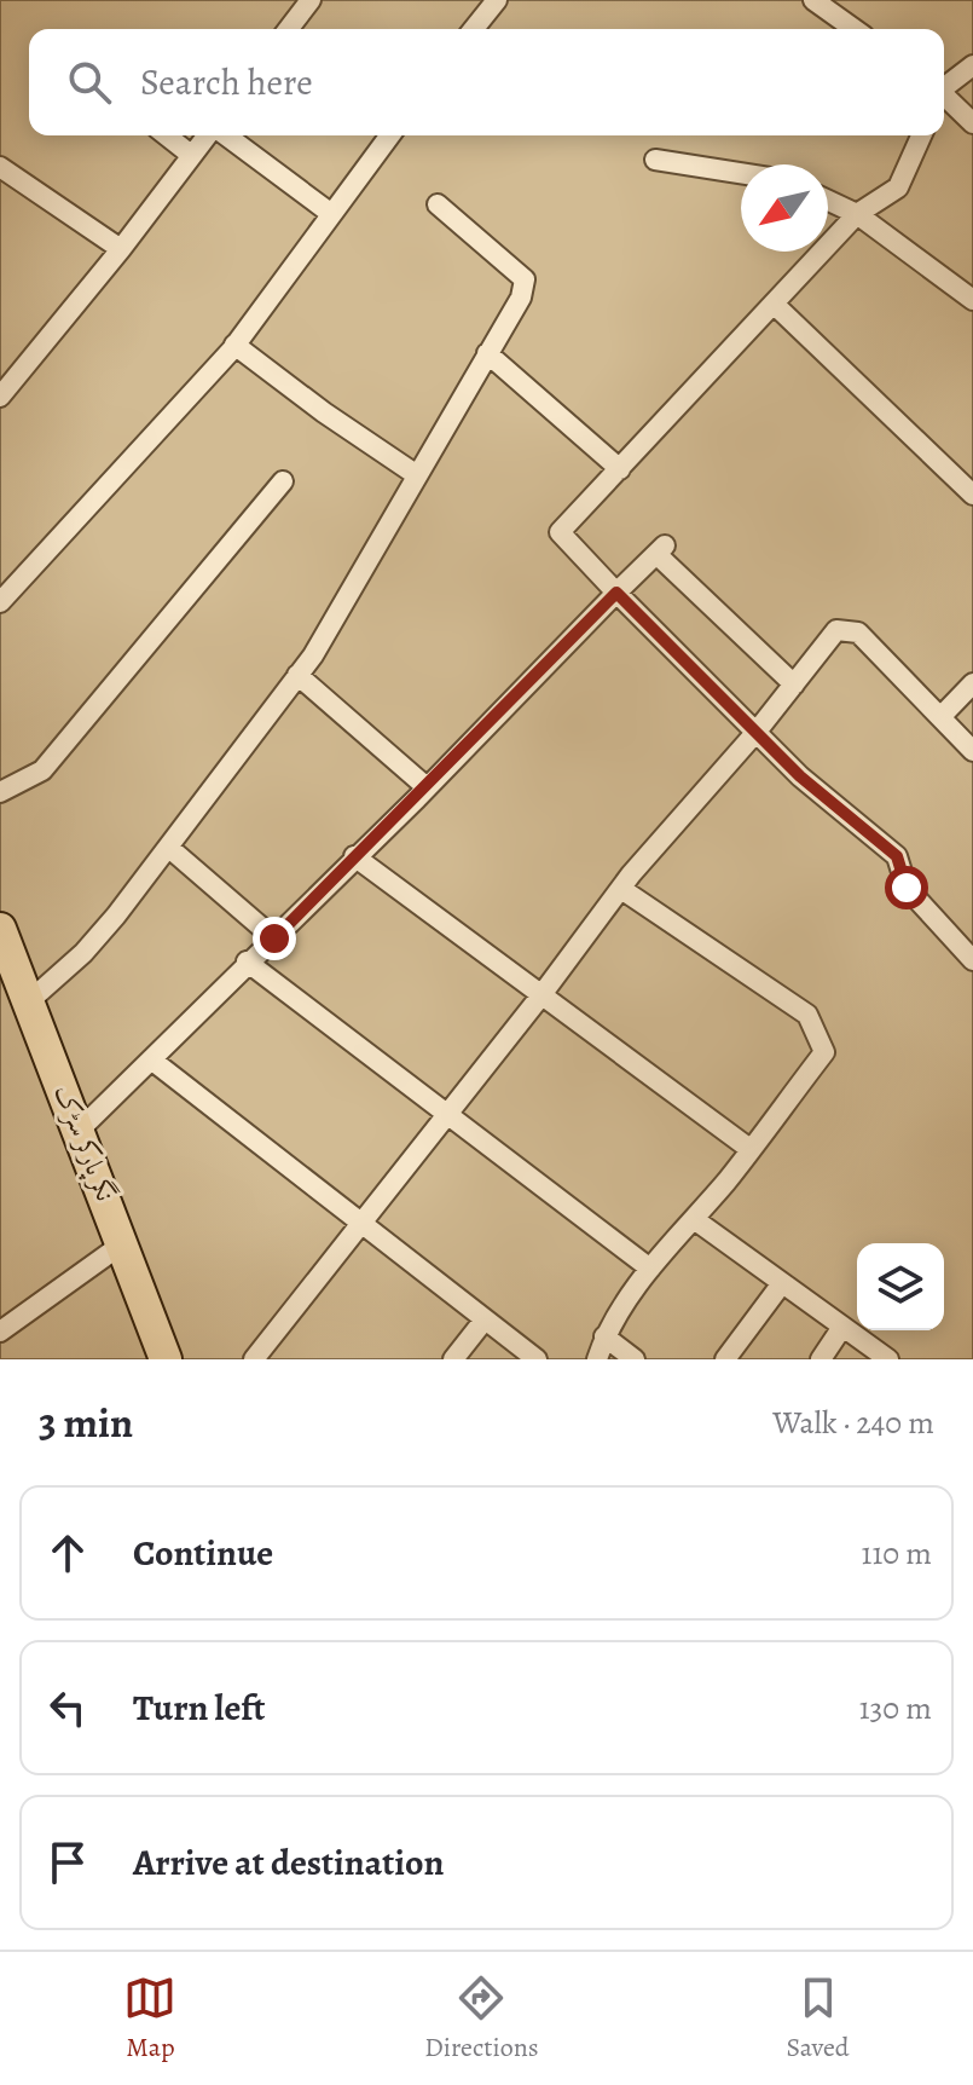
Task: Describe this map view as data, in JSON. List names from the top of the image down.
{
  "streets": {
    "main road": ["نگر پارکر سڑک"]
  },
  "north": "bottom left",
  "page": {
    "search": "Search here",
    "heading": ["3 min", "Walk · 240 m"],
    "list": [
      ["Continue", "110 m"],
      ["Turn left", "130 m"],
      "Arrive at destination"
    ],
    "nav": ["Map", "Directions", "Saved"]
  }
}
